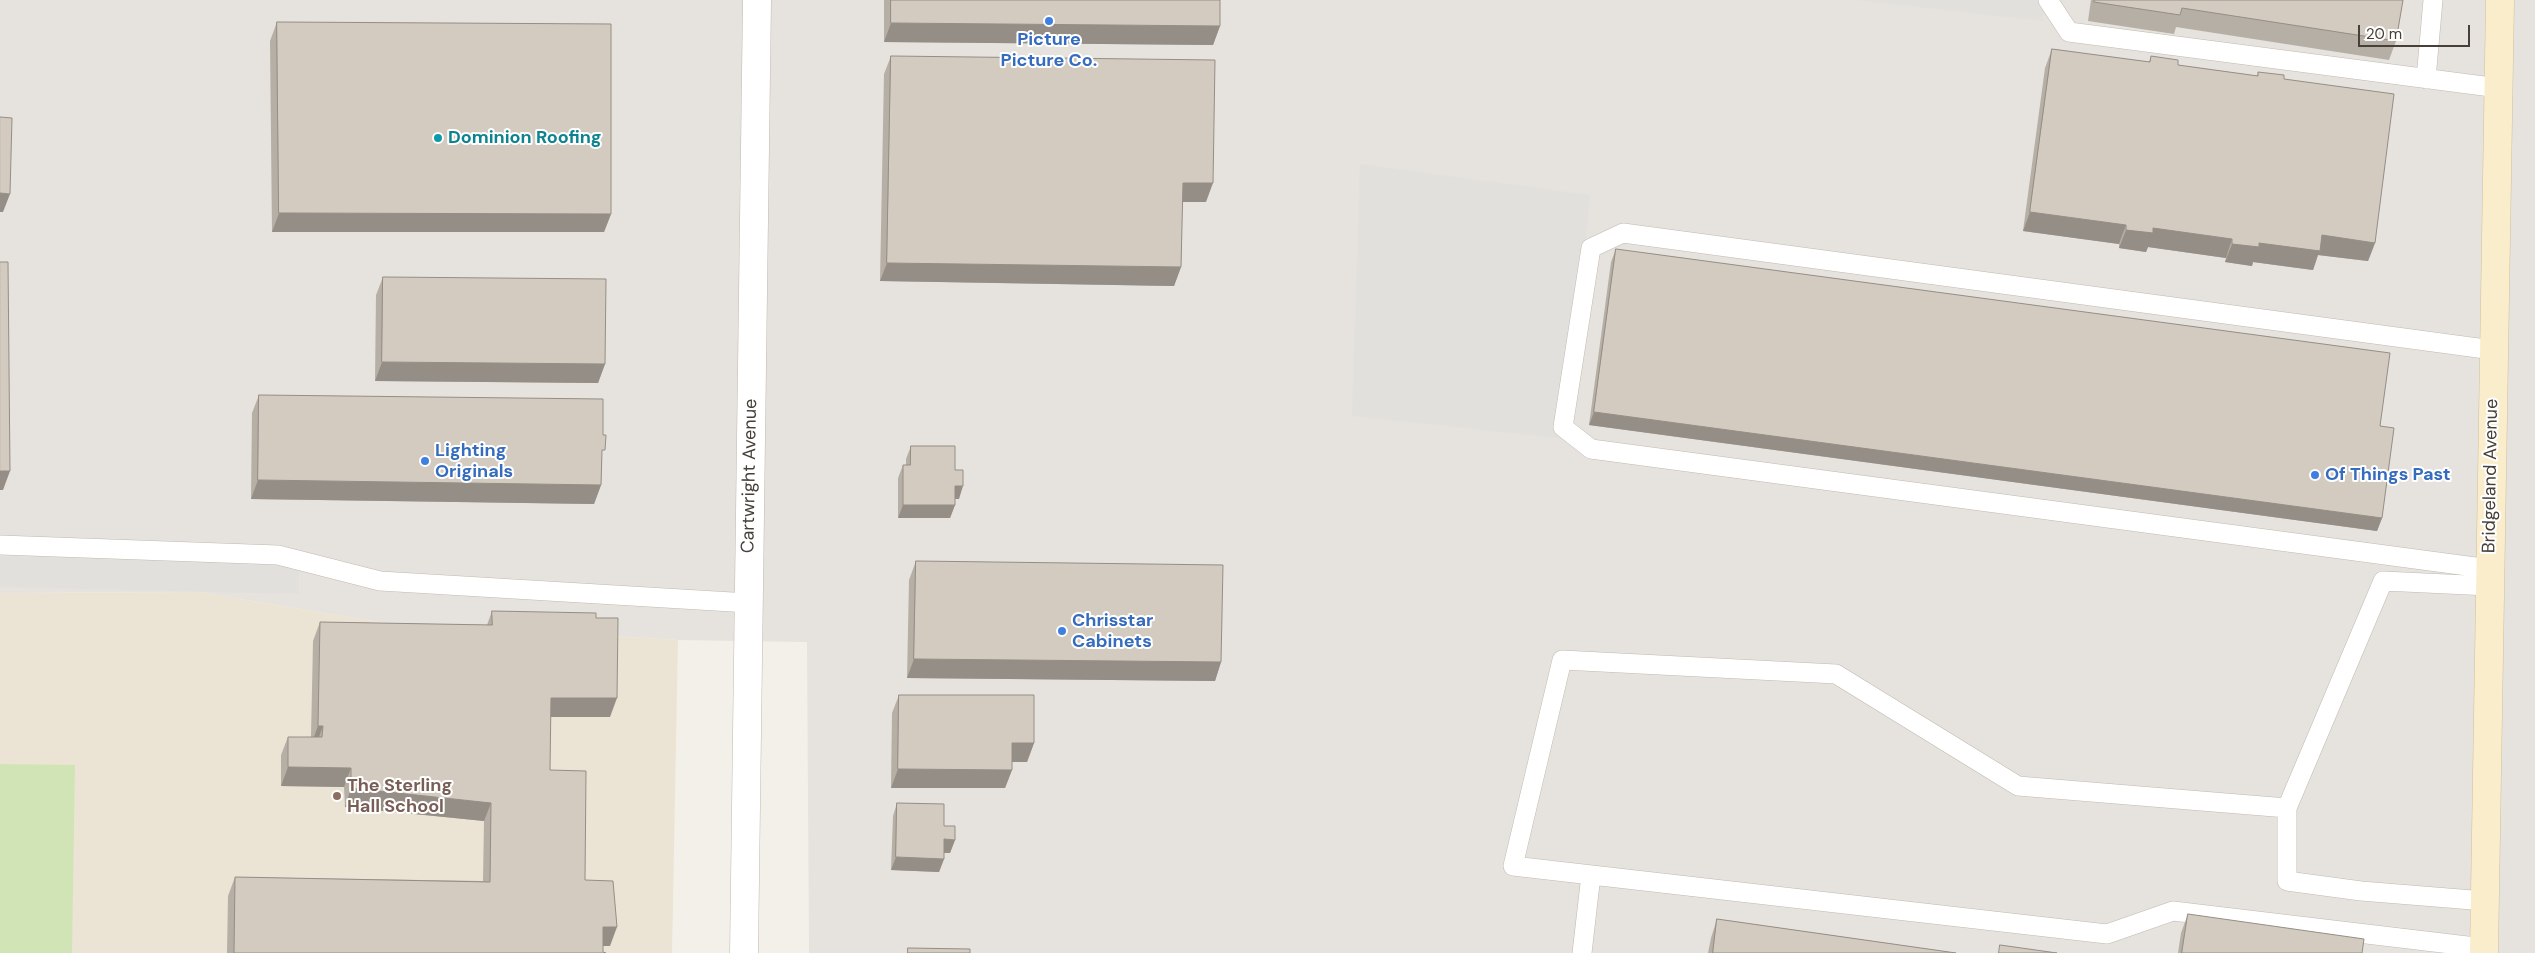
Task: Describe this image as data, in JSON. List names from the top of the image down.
{
  "streets": {
    "street": ["Cartwright Avenue", "Bridgeland Avenue"]
  },
  "places": [
    "Picture Picture Co.",
    "Dominion Roofing",
    "Lighting Originals",
    "Of Things Past",
    "Chrisstar Cabinets",
    "The Sterling Hall School"
  ],
  "scale_bar": "20 m"
}
